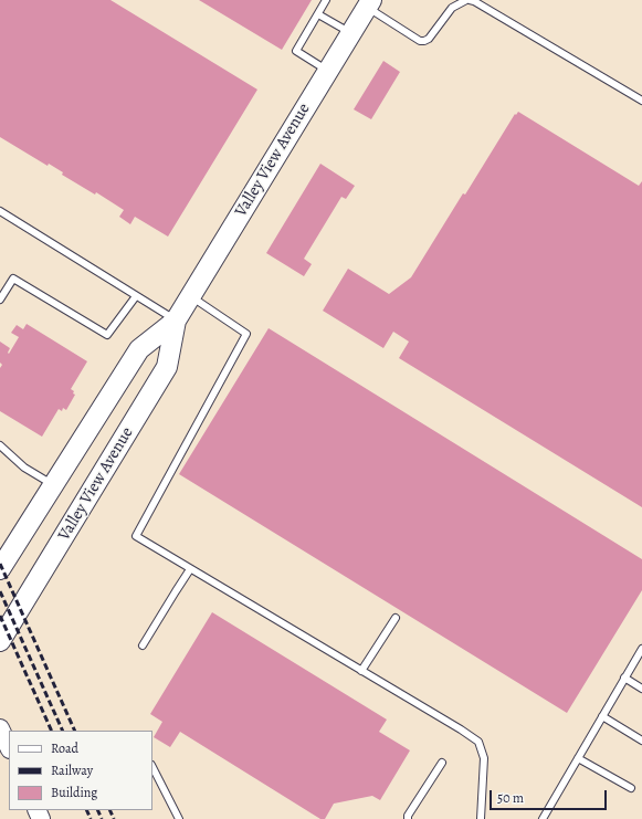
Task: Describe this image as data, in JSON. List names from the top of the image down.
{
  "streets": {
    "main road": ["Valley View Avenue"]
  },
  "legend": ["Road", "Railway", "Building"],
  "scale_bar": "50 m"
}
